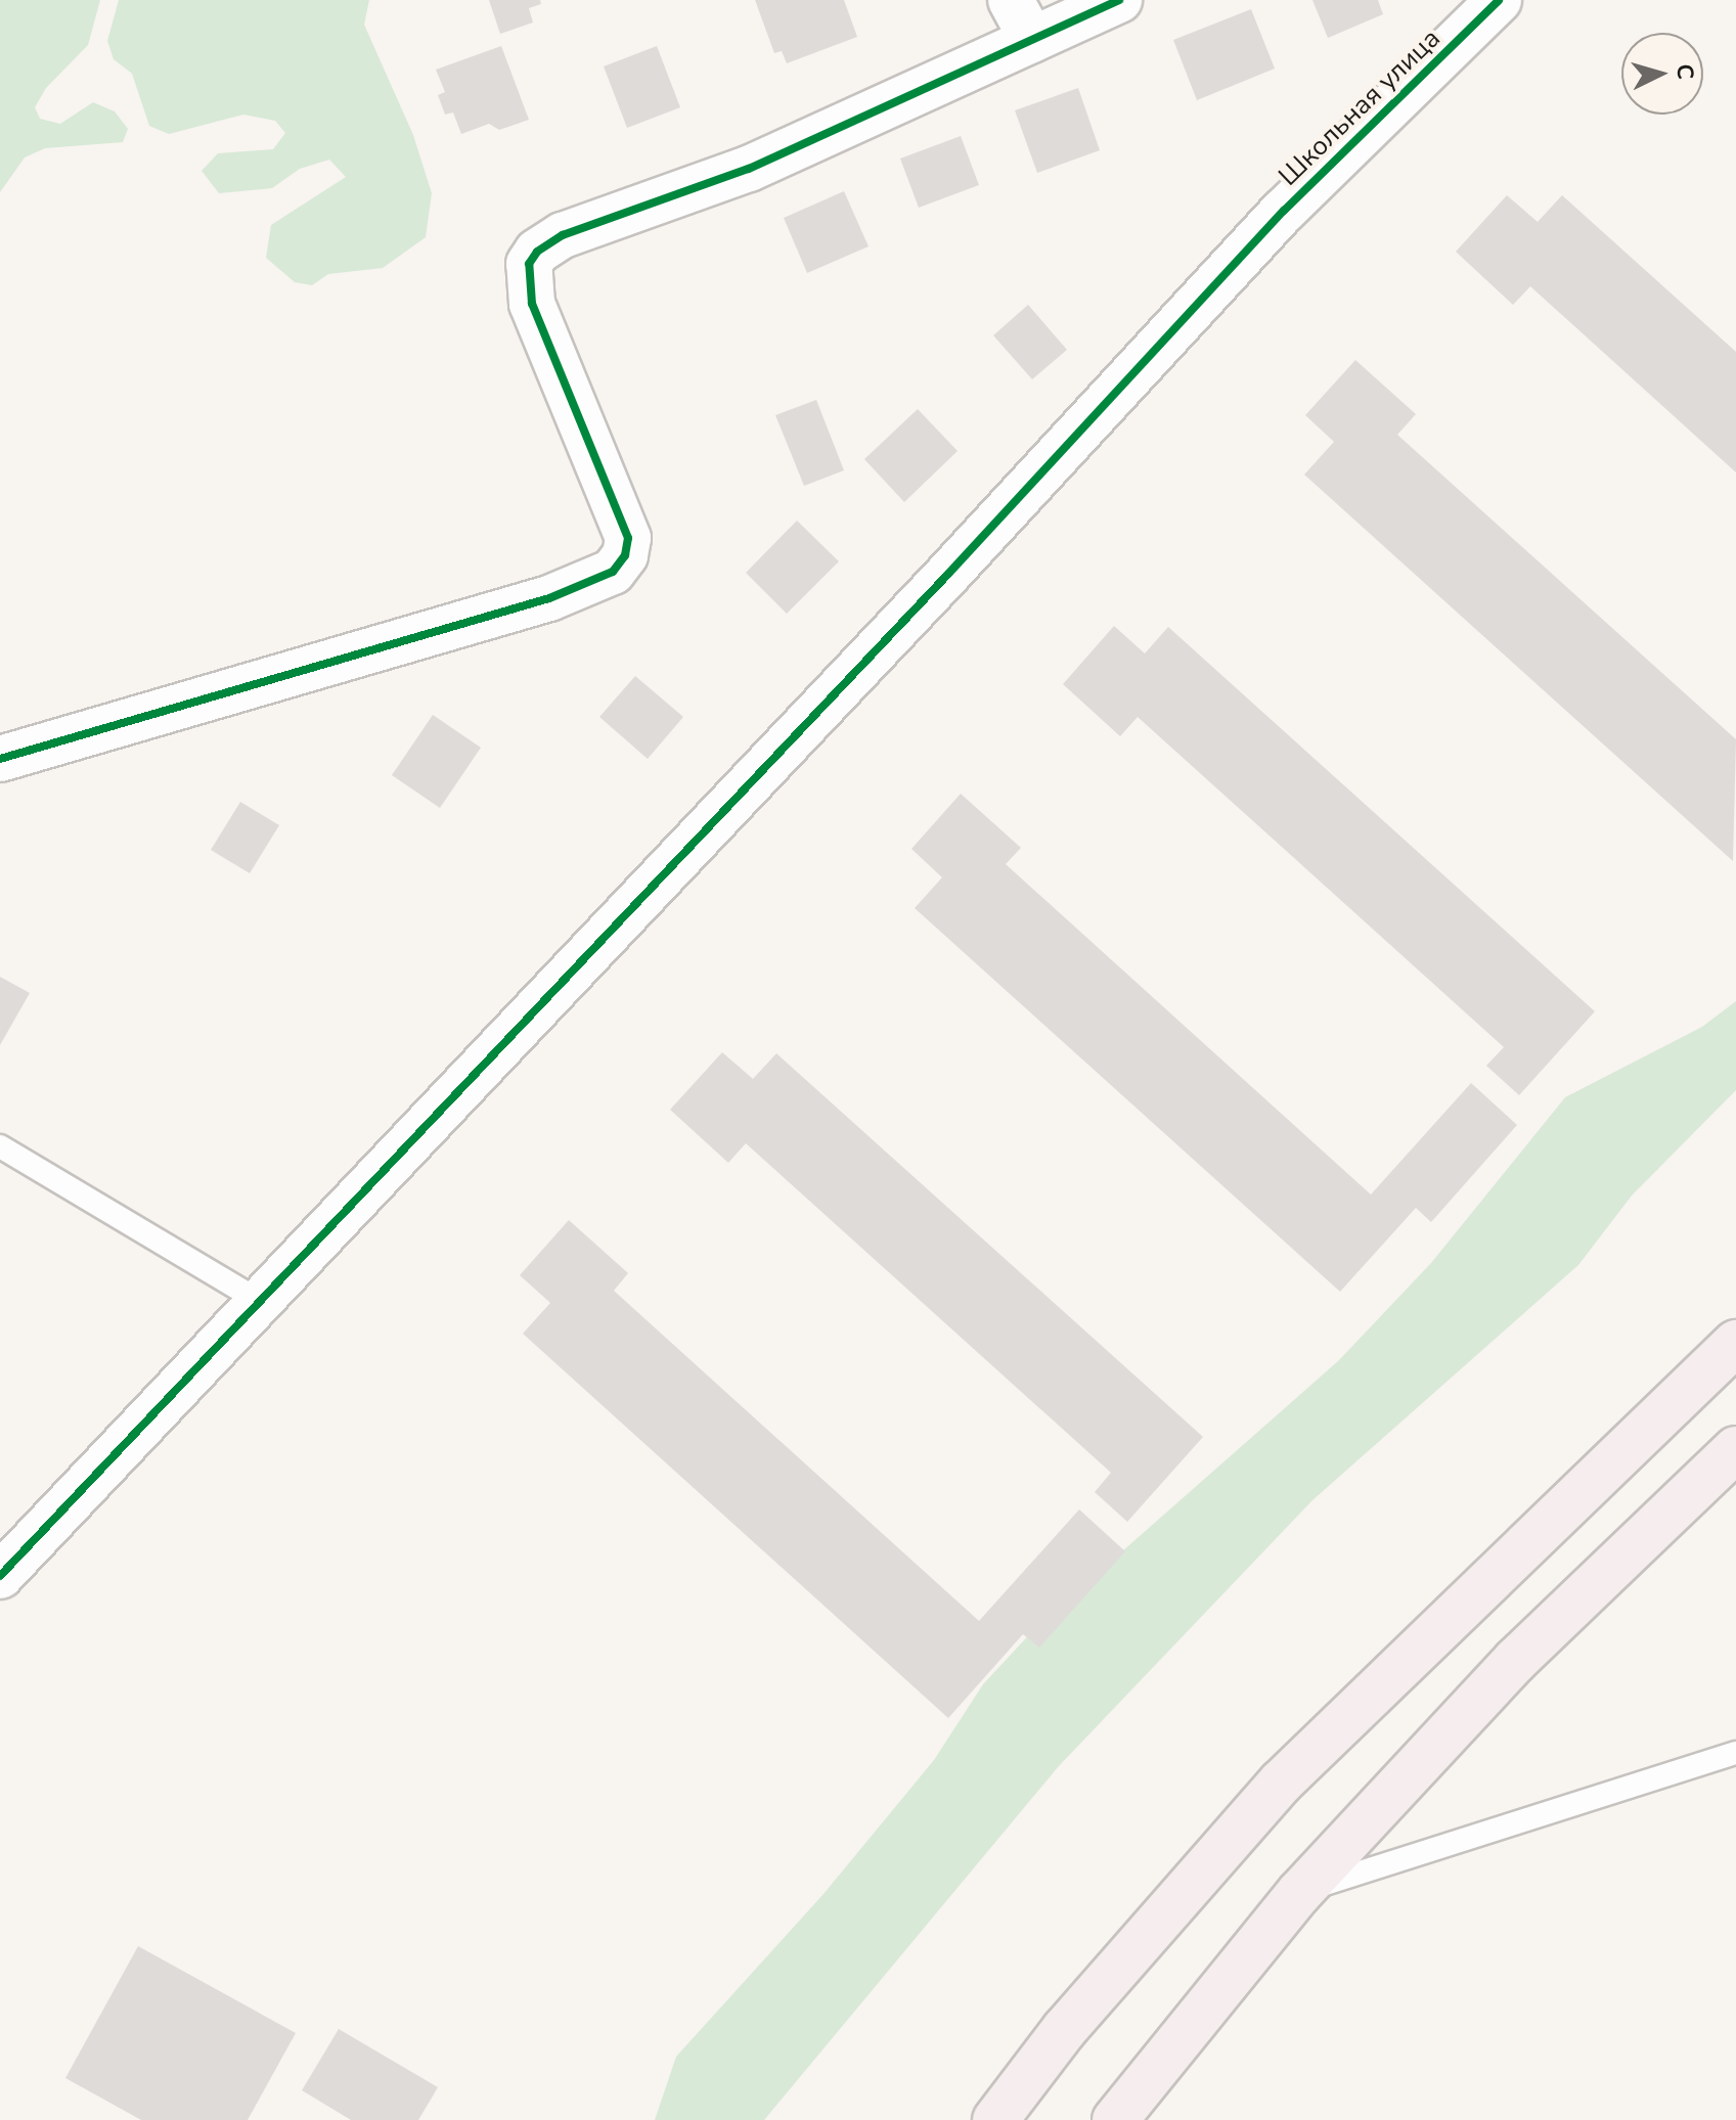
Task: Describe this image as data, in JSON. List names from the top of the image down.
{
  "streets": {
    "street": ["Школьная улица"]
  },
  "north": "right"
}
